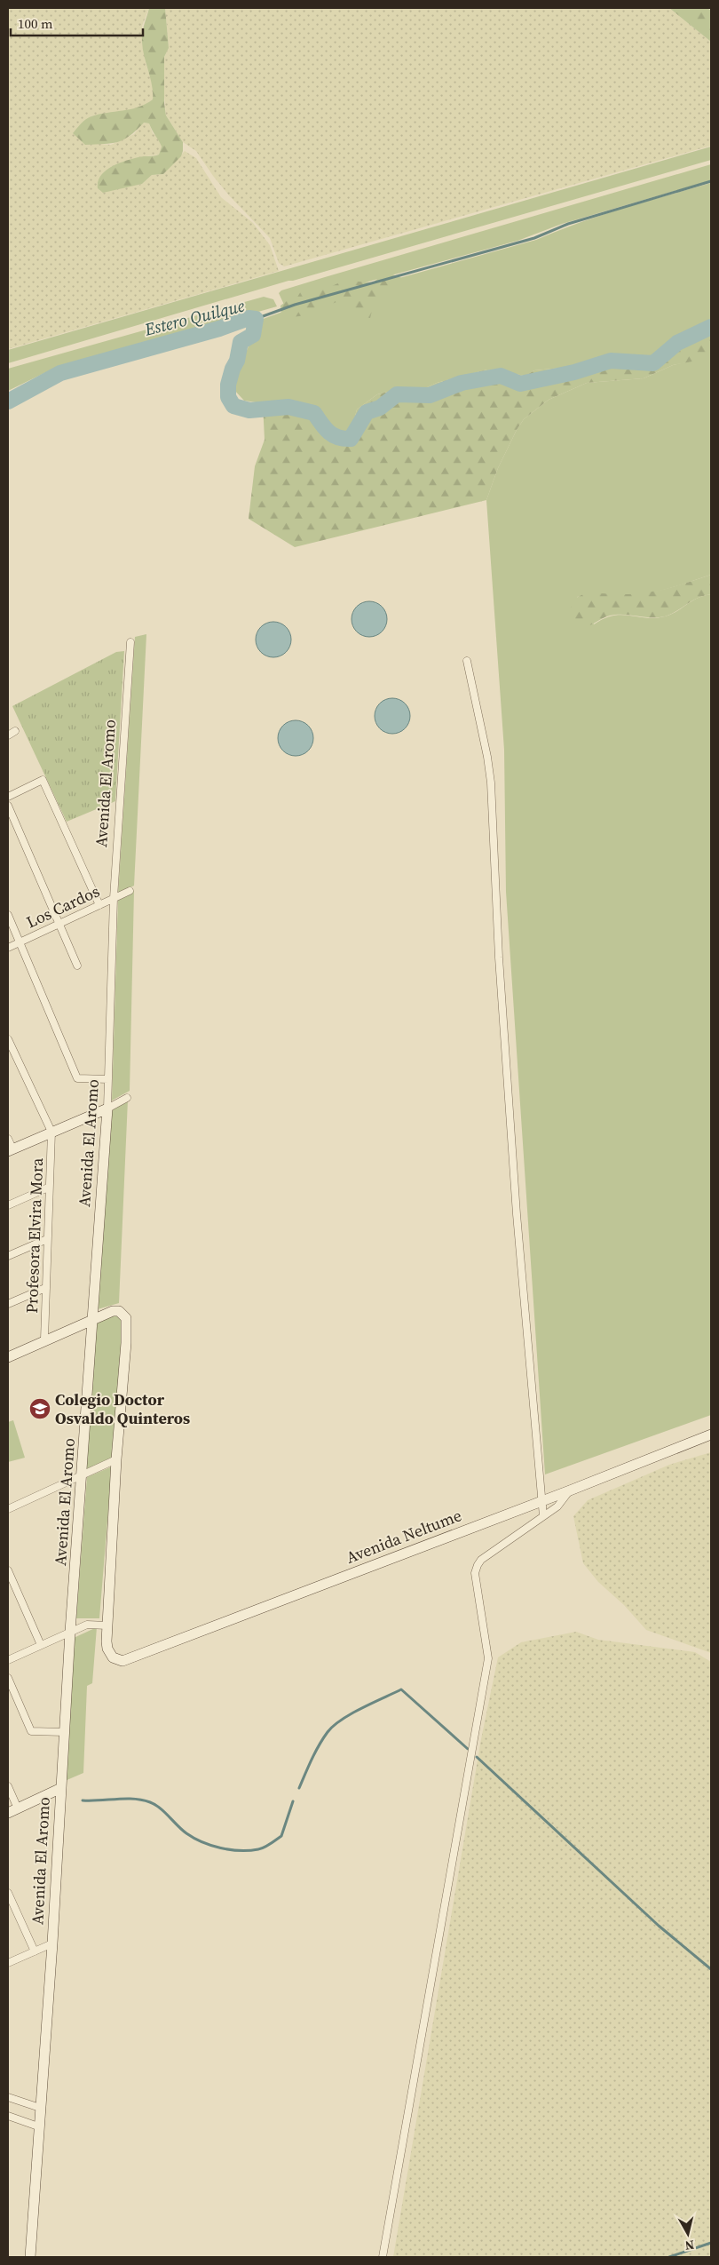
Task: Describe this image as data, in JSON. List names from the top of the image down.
{
  "streets": {
    "street": [
      "Avenida El Aromo",
      "Los Cardos",
      "Profesora Elvira Mora",
      "Avenida Neltume"
    ]
  },
  "crossings": [
    ["Avenida El Aromo", "Los Cardos"]
  ],
  "water": ["Estero Quilque"],
  "places": {
    "school or university": ["Colegio Doctor Osvaldo Quinteros"]
  },
  "scale_bar": "100 m",
  "north": "bottom"
}
